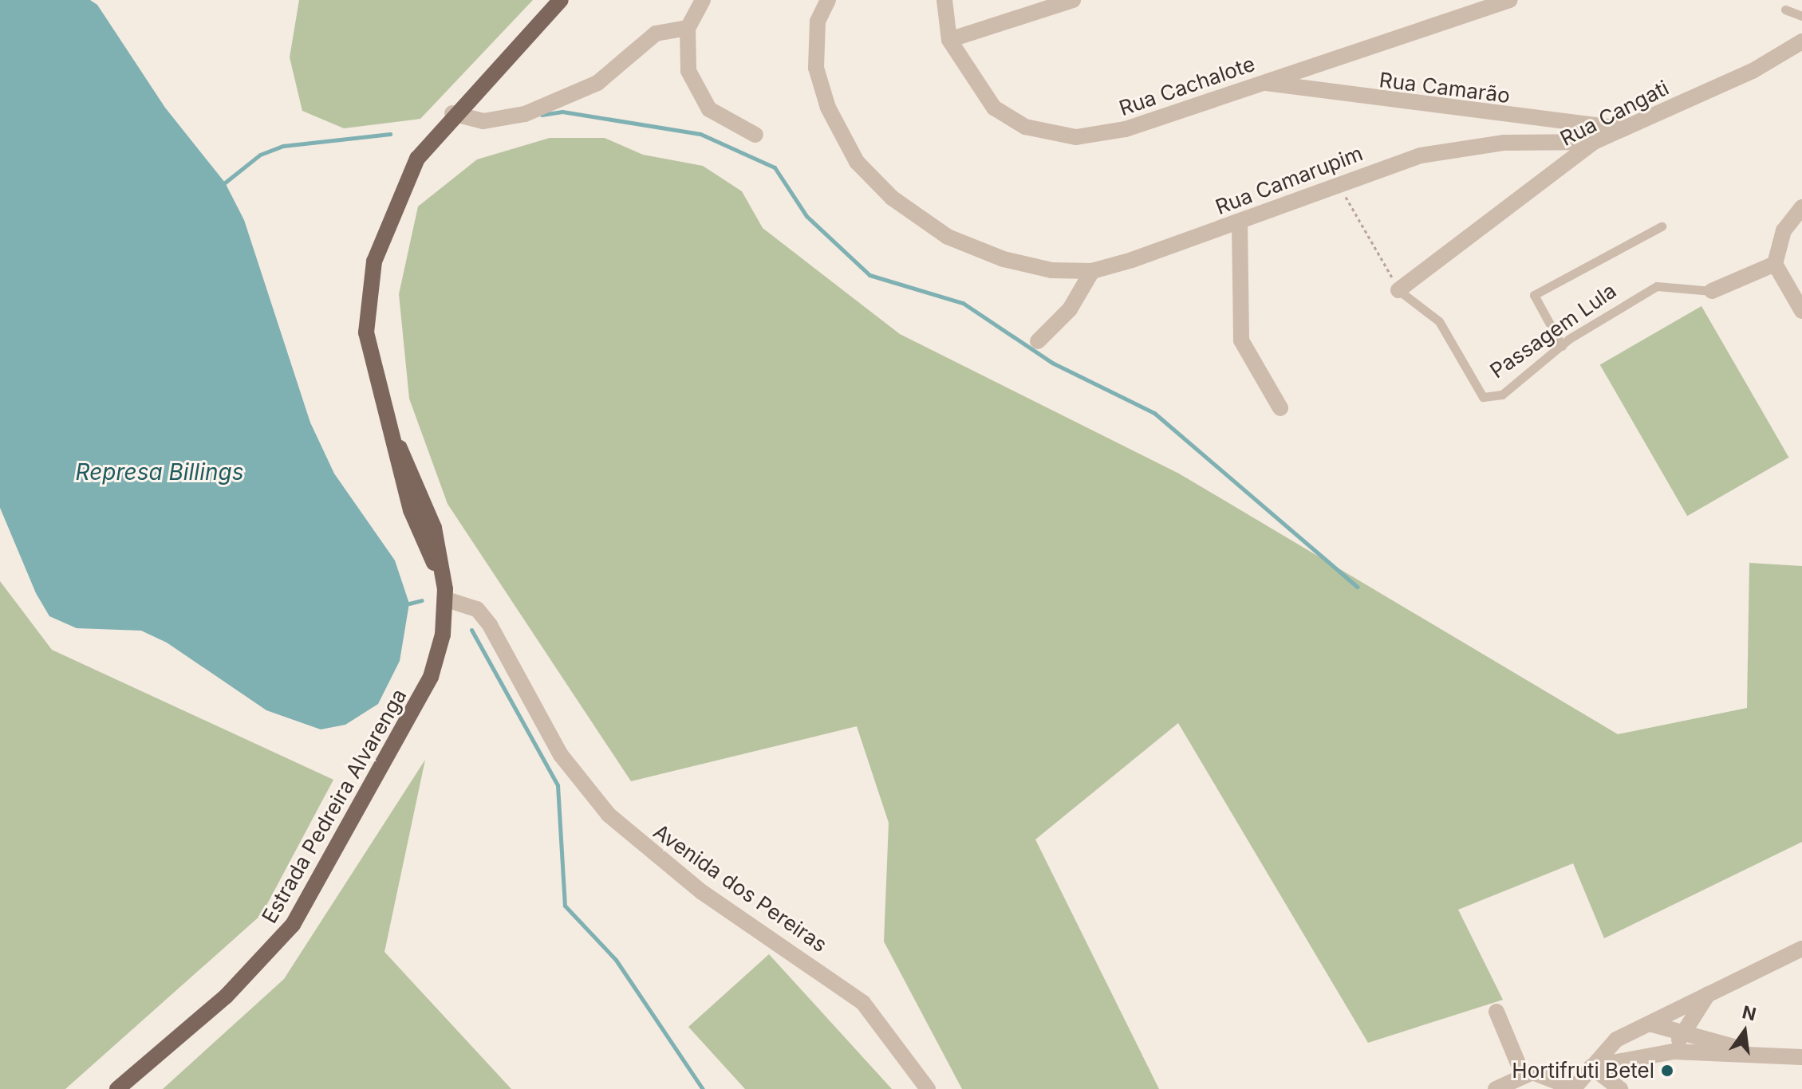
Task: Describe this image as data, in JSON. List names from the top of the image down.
{
  "streets": {
    "main road": ["Estrada Pedreira Alvarenga"],
    "street": [
      "Rua Cachalote",
      "Rua Camarão",
      "Rua Cangati",
      "Rua Camarupim",
      "Passagem Lula",
      "Avenida dos Pereiras"
    ]
  },
  "crossings": [
    ["Rua Cachalote", "Rua Camarão"],
    ["Rua Camarão", "Rua Cangati"],
    ["Rua Cangati", "Rua Camarupim"],
    ["Rua Cangati", "Passagem Lula"],
    ["Estrada Pedreira Alvarenga", "Avenida dos Pereiras"]
  ],
  "water": ["Represa Billings"],
  "places": ["Hortifruti Betel"],
  "north": "top"
}
